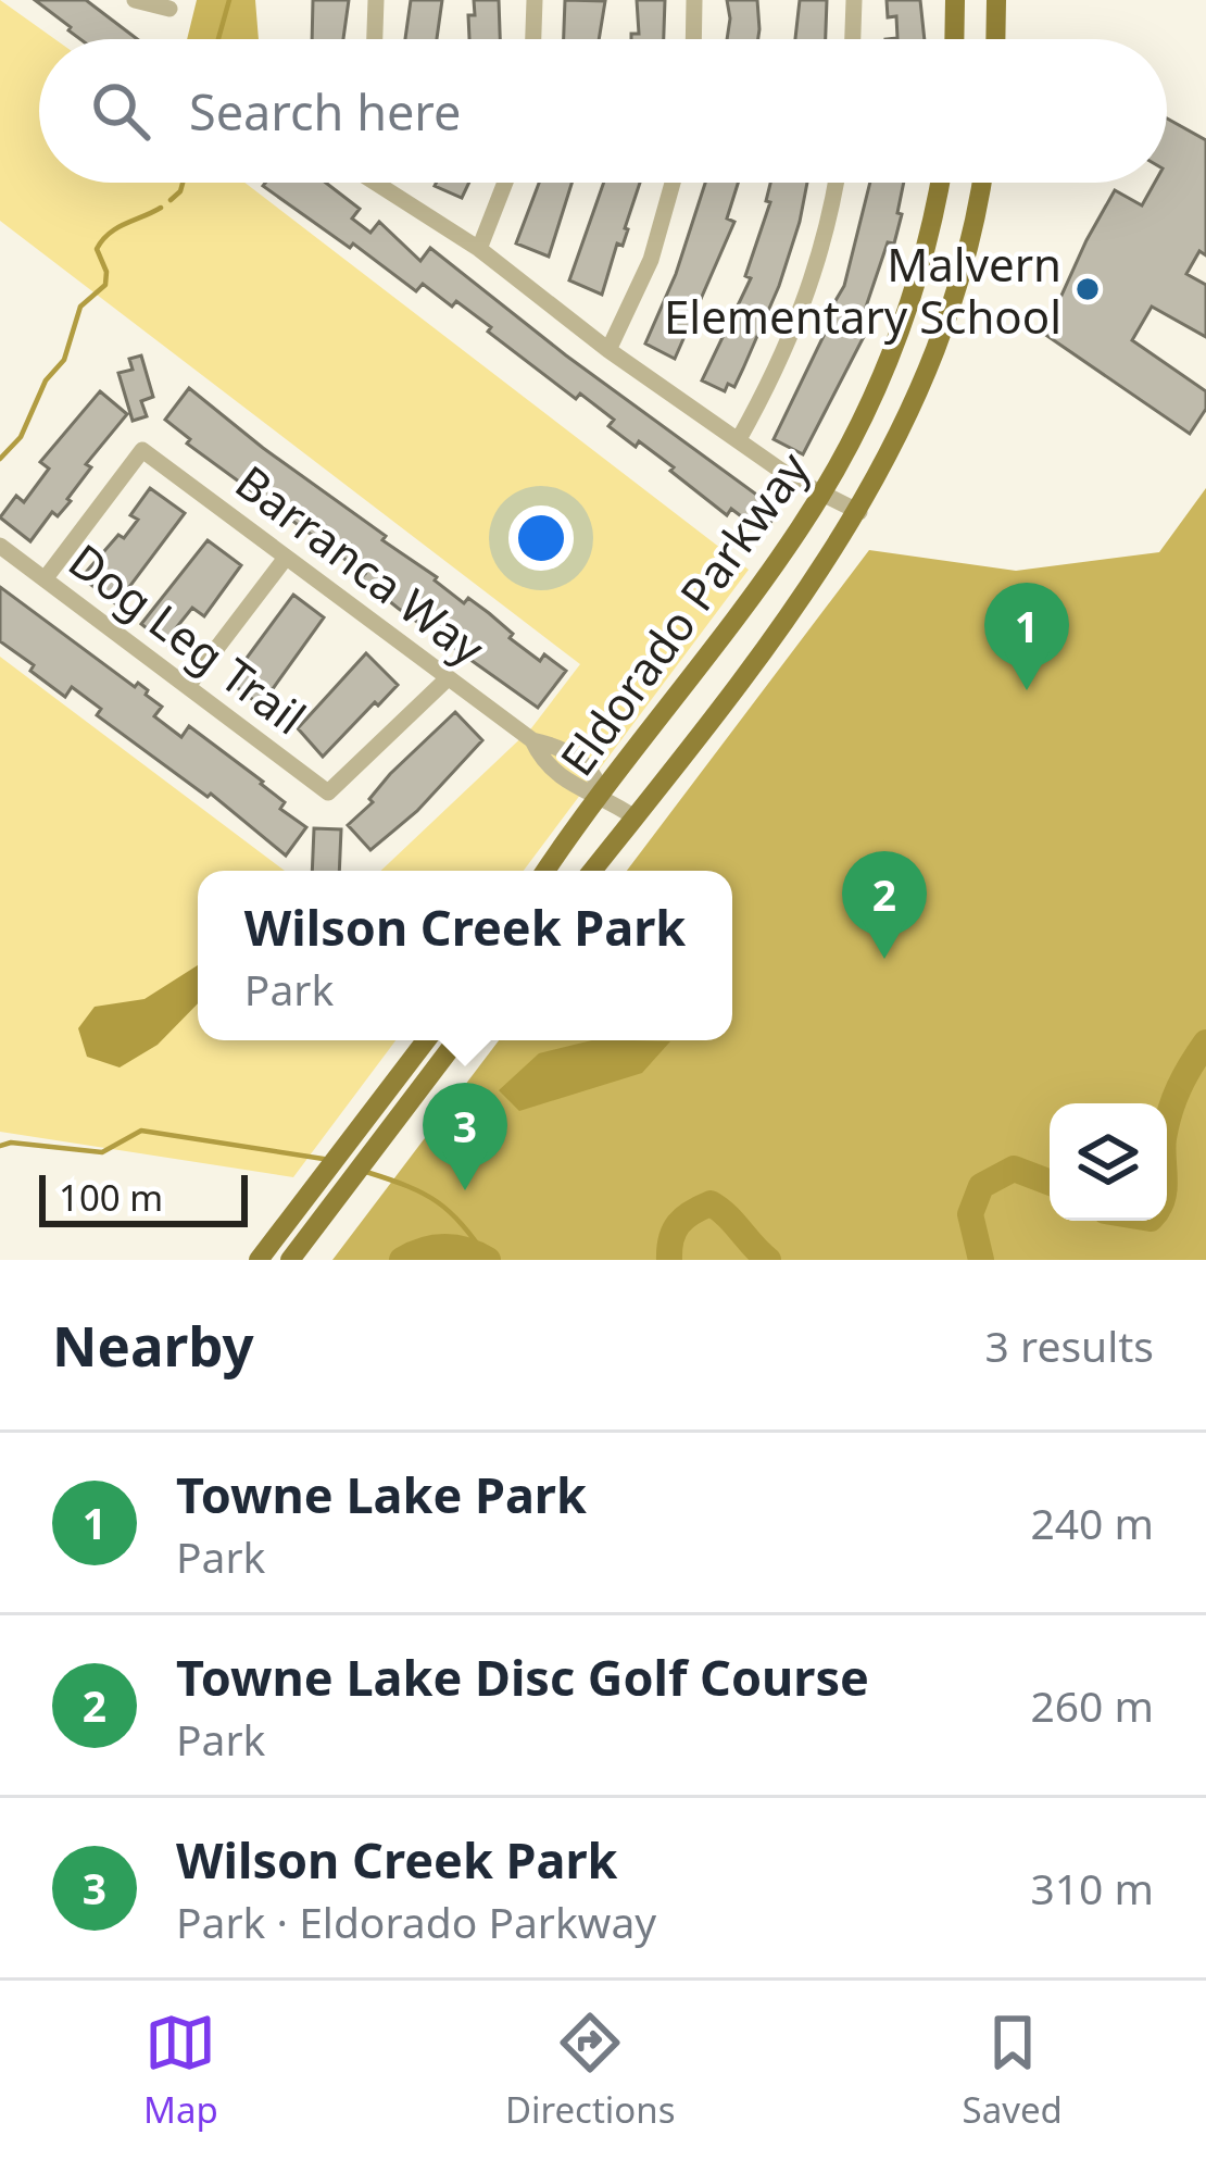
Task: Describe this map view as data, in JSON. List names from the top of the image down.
{
  "streets": {
    "main road": ["Eldorado Parkway"],
    "street": ["Barranca Way", "Dog Leg Trail"]
  },
  "crossings": [
    ["Barranca Way", "Eldorado Parkway"],
    ["Barranca Way", "Dog Leg Trail"]
  ],
  "places": ["Malvern Elementary School"],
  "scale_bar": "100 m",
  "page": {
    "search": "Search here",
    "pins": ["1", "2", "3"],
    "popup": ["Wilson Creek Park", "Park"],
    "scale": "100 m",
    "heading": ["Nearby", "3 results"],
    "list": [
      {
        "mark": "1",
        "name": "Towne Lake Park",
        "note": "Park",
        "value": "240 m"
      },
      {
        "mark": "2",
        "name": "Towne Lake Disc Golf Course",
        "note": "Park",
        "value": "260 m"
      },
      {
        "mark": "3",
        "name": "Wilson Creek Park",
        "note": "Park · Eldorado Parkway",
        "value": "310 m"
      }
    ],
    "nav": ["Map", "Directions", "Saved"]
  }
}
